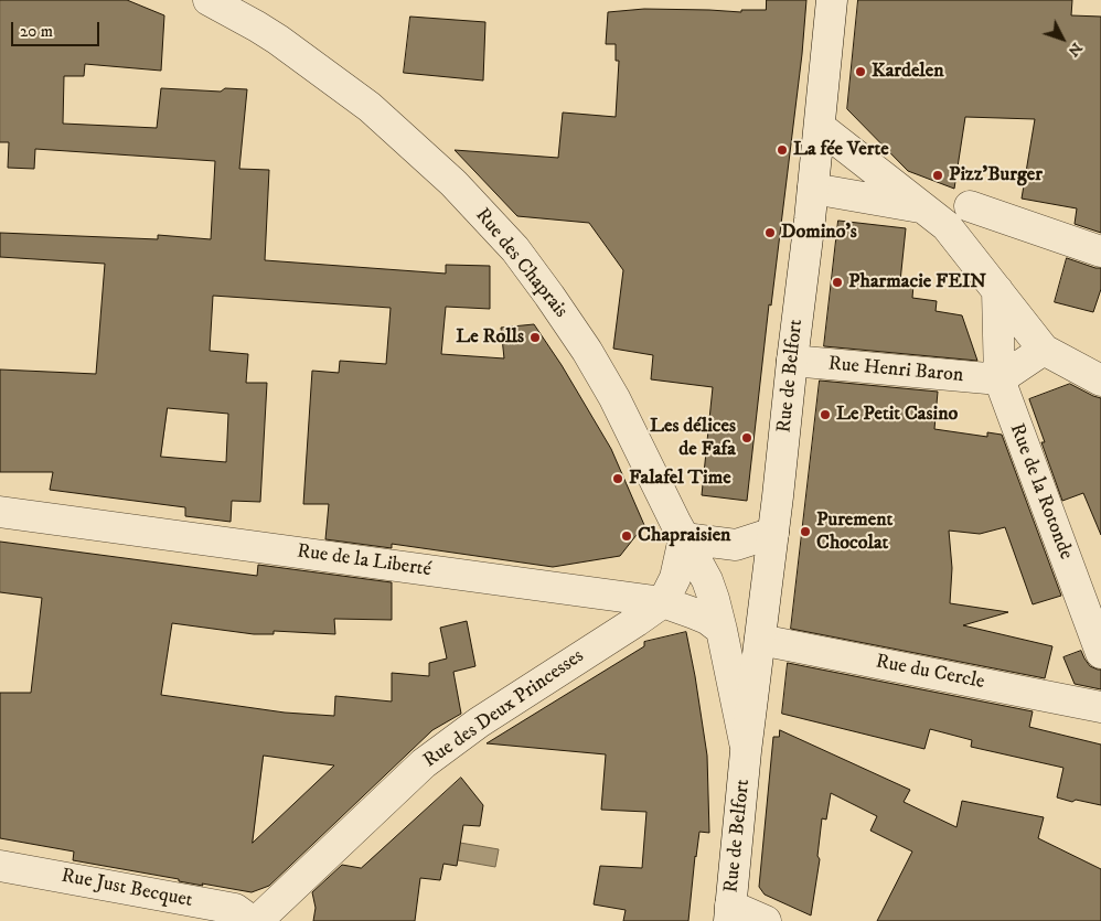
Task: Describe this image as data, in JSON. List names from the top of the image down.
{
  "streets": {
    "street": [
      "Rue des Chaprais",
      "Rue Henri Baron",
      "Rue de Belfort",
      "Rue de la Rotonde",
      "Rue de la Liberté",
      "Rue du Cercle",
      "Rue des Deux Princesses",
      "Rue Just Becquet"
    ]
  },
  "crossings": [
    ["Rue des Chaprais", "Rue de Belfort"],
    ["Rue Henri Baron", "Rue de Belfort"],
    ["Rue Henri Baron", "Rue de la Rotonde"],
    ["Rue de Belfort", "Rue de la Liberté"],
    ["Rue de Belfort", "Rue du Cercle"],
    ["Rue de la Liberté", "Rue des Deux Princesses"]
  ],
  "places": [
    "Kardelen",
    "La fée Verte",
    "Pizz'Burger",
    "Domino's",
    "Pharmacie FEIN",
    "Le Rolls",
    "Le Petit Casino",
    "Les délices de Fafa",
    "Falafel Time",
    "Purement Chocolat",
    "Chapraisien"
  ],
  "scale_bar": "20 m",
  "north": "bottom right"
}
